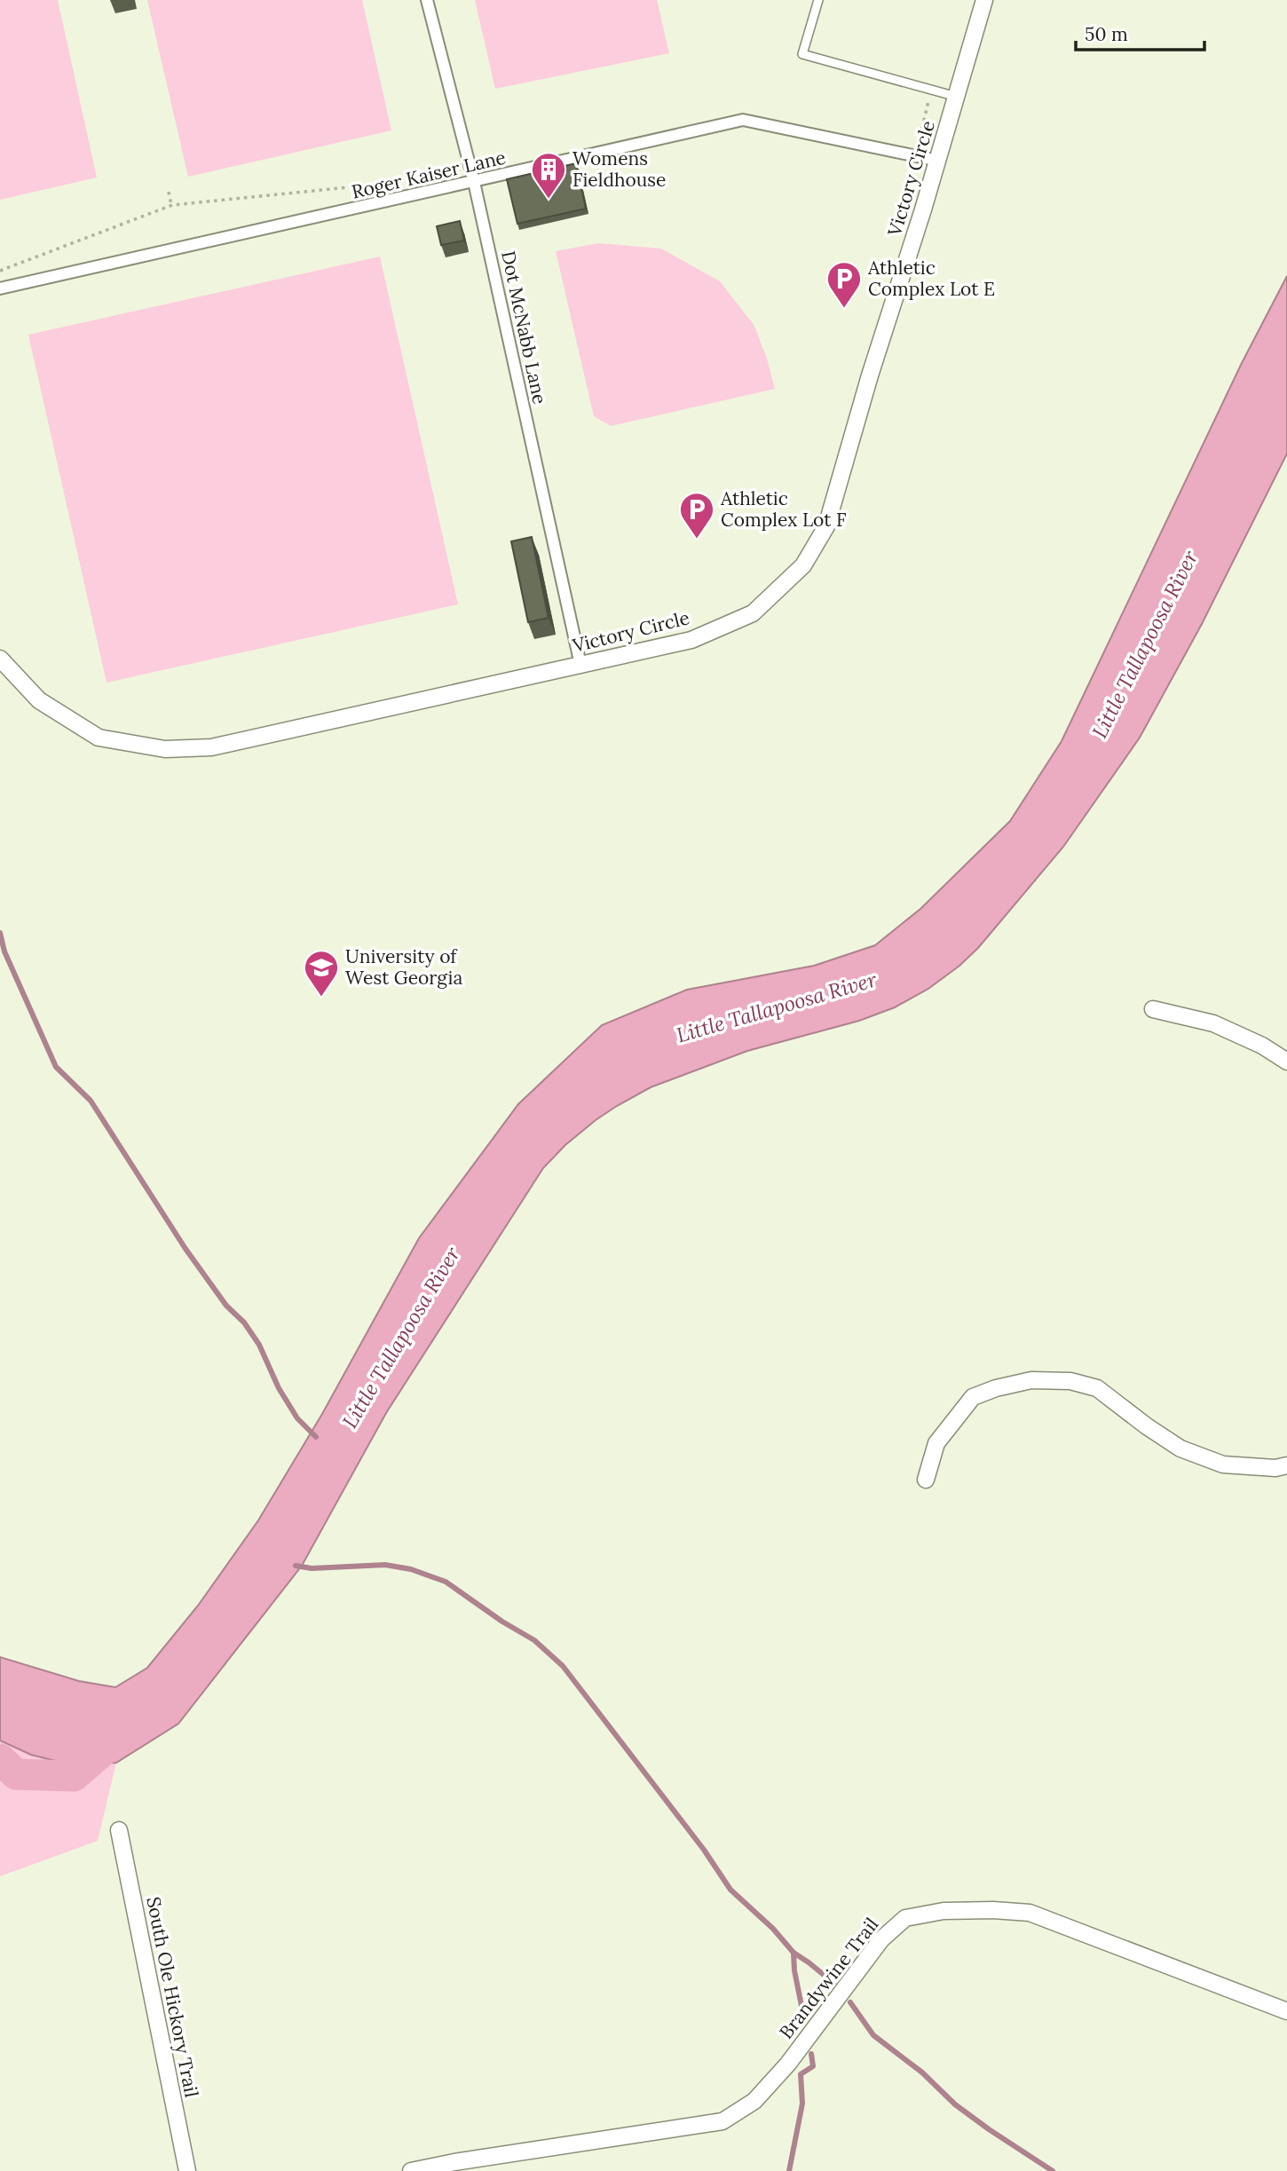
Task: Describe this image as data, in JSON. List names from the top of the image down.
{
  "streets": {
    "street": [
      "Roger Kaiser Lane",
      "Victory Circle",
      "Dot McNabb Lane",
      "Brandywine Trail",
      "South Ole Hickory Trail"
    ]
  },
  "crossings": [
    ["Roger Kaiser Lane", "Victory Circle"],
    ["Roger Kaiser Lane", "Dot McNabb Lane"],
    ["Victory Circle", "Dot McNabb Lane"]
  ],
  "water": ["Little Tallapoosa River"],
  "places": {
    "building": ["Womens Fieldhouse"],
    "parking": ["Athletic Complex Lot E", "Athletic Complex Lot F"],
    "school or university": ["University of West Georgia"]
  },
  "scale_bar": "50 m"
}
